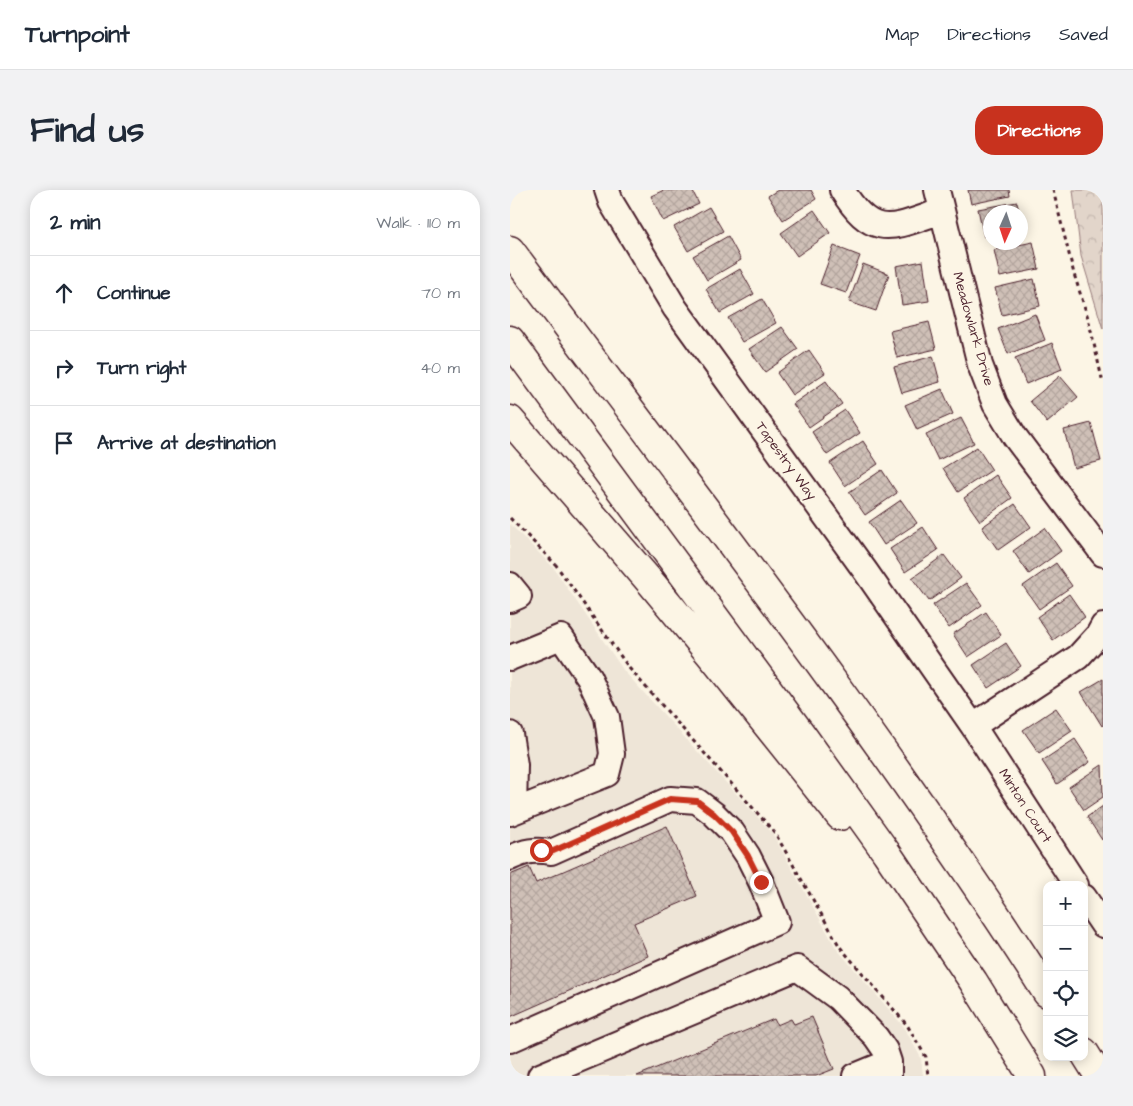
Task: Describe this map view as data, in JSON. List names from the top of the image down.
{
  "streets": {
    "street": ["Meadowlark Drive", "Tapestry Way", "Minton Court"]
  },
  "crossings": [
    ["Tapestry Way", "Minton Court"]
  ],
  "north": "bottom",
  "page": {
    "header": "Turnpoint",
    "nav": ["Map", "Directions", "Saved"],
    "title": "Find us",
    "buttons": "Directions",
    "heading": ["2 min", "Walk · 110 m"],
    "list": [
      ["Continue", "70 m"],
      ["Turn right", "40 m"],
      "Arrive at destination"
    ],
    "map_buttons": ["+", "−"]
  }
}
